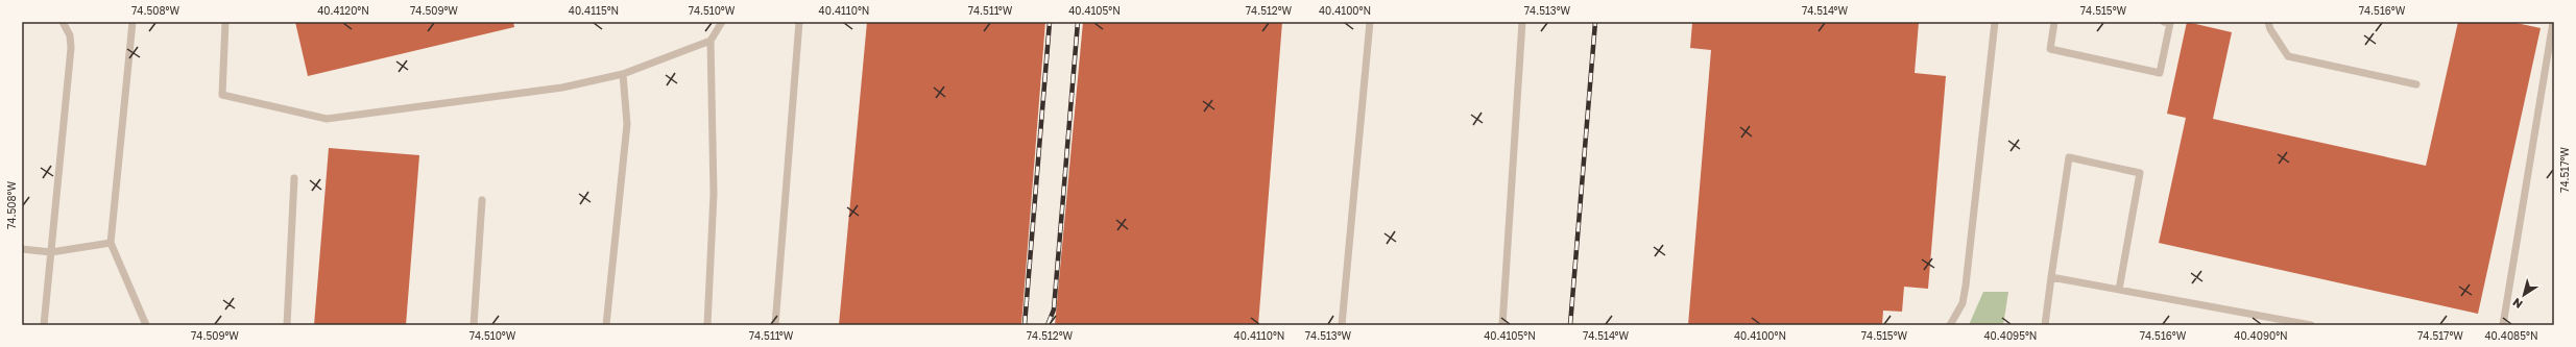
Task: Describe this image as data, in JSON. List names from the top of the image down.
{
  "north": "bottom left",
  "coordinates": [
    "74.508°W",
    "40.4120°N",
    "74.509°W",
    "40.4115°N",
    "74.510°W",
    "40.4110°N",
    "74.511°W",
    "40.4105°N",
    "74.512°W",
    "40.4100°N",
    "74.513°W",
    "74.514°W",
    "74.515°W",
    "74.516°W",
    "74.517°W",
    "40.4095°N",
    "40.4090°N",
    "40.4085°N"
  ]
}
